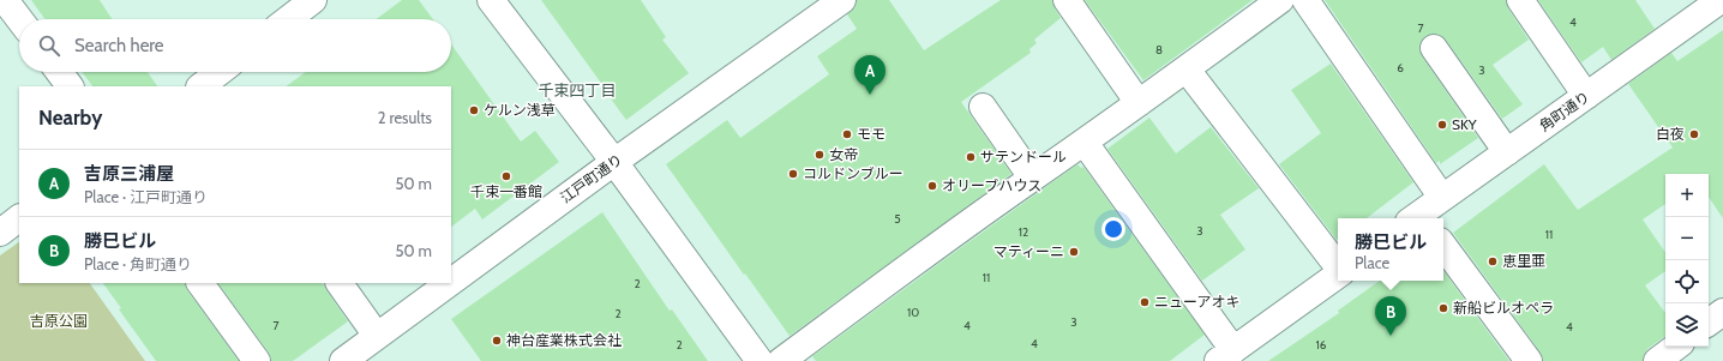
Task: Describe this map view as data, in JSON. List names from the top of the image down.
{
  "streets": {
    "street": ["角町通り", "江戸町通り"]
  },
  "districts": ["千束四丁目"],
  "parks": ["吉原公園"],
  "places": [
    "ケルン浅草",
    "SKY",
    "モモ",
    "白夜",
    "女帝",
    "サテンドール",
    "コルドンブルー",
    "千束一番館",
    "オリーブハウス",
    "マティーニ",
    "恵里亜",
    "ニューアオキ",
    "新船ビルオペラ",
    "神台産業株式会社"
  ],
  "house_numbers": [
    "4",
    "7",
    "8",
    "6",
    "3",
    "5",
    "3",
    "12",
    "11",
    "11",
    "2",
    "10",
    "2",
    "3",
    "7",
    "4",
    "4",
    "4",
    "2",
    "16"
  ],
  "page": {
    "search": "Search here",
    "pins": ["A", "B"],
    "heading": ["Nearby", "2 results"],
    "list": [
      {
        "mark": "A",
        "name": "吉原三浦屋",
        "note": "Place · 江戸町通り",
        "value": "50 m"
      },
      {
        "mark": "B",
        "name": "勝巳ビル",
        "note": "Place · 角町通り",
        "value": "50 m"
      }
    ],
    "map_buttons": ["+", "−"],
    "popup": ["勝巳ビル", "Place"]
  }
}
